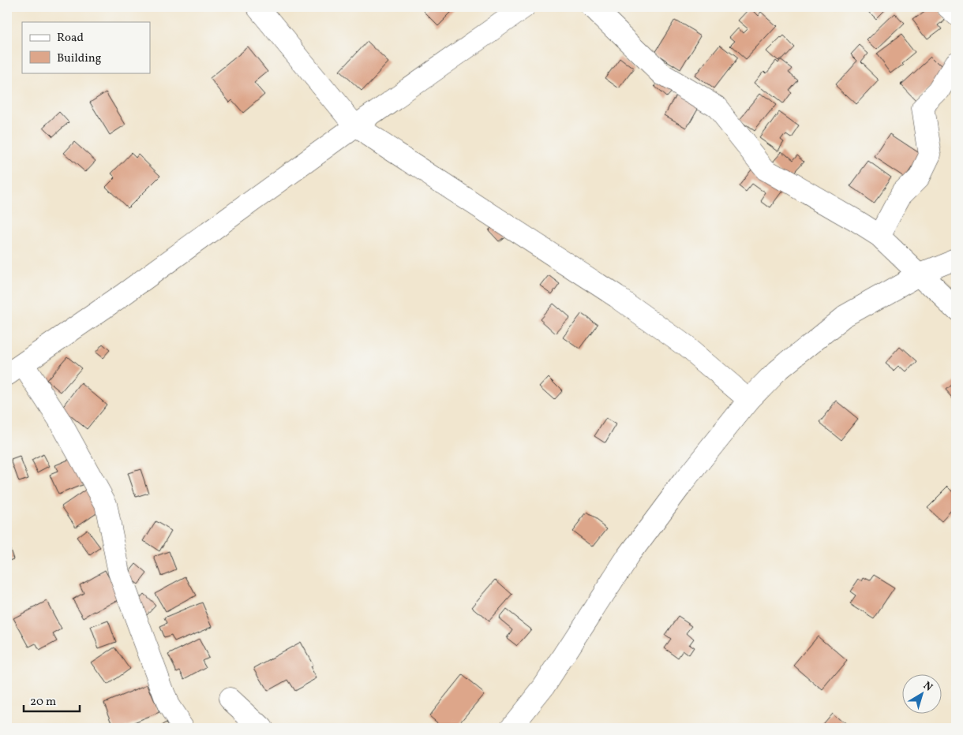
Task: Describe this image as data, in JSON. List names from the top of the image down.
{
  "legend": ["Road", "Building"],
  "scale_bar": "20 m",
  "north": "top right"
}
